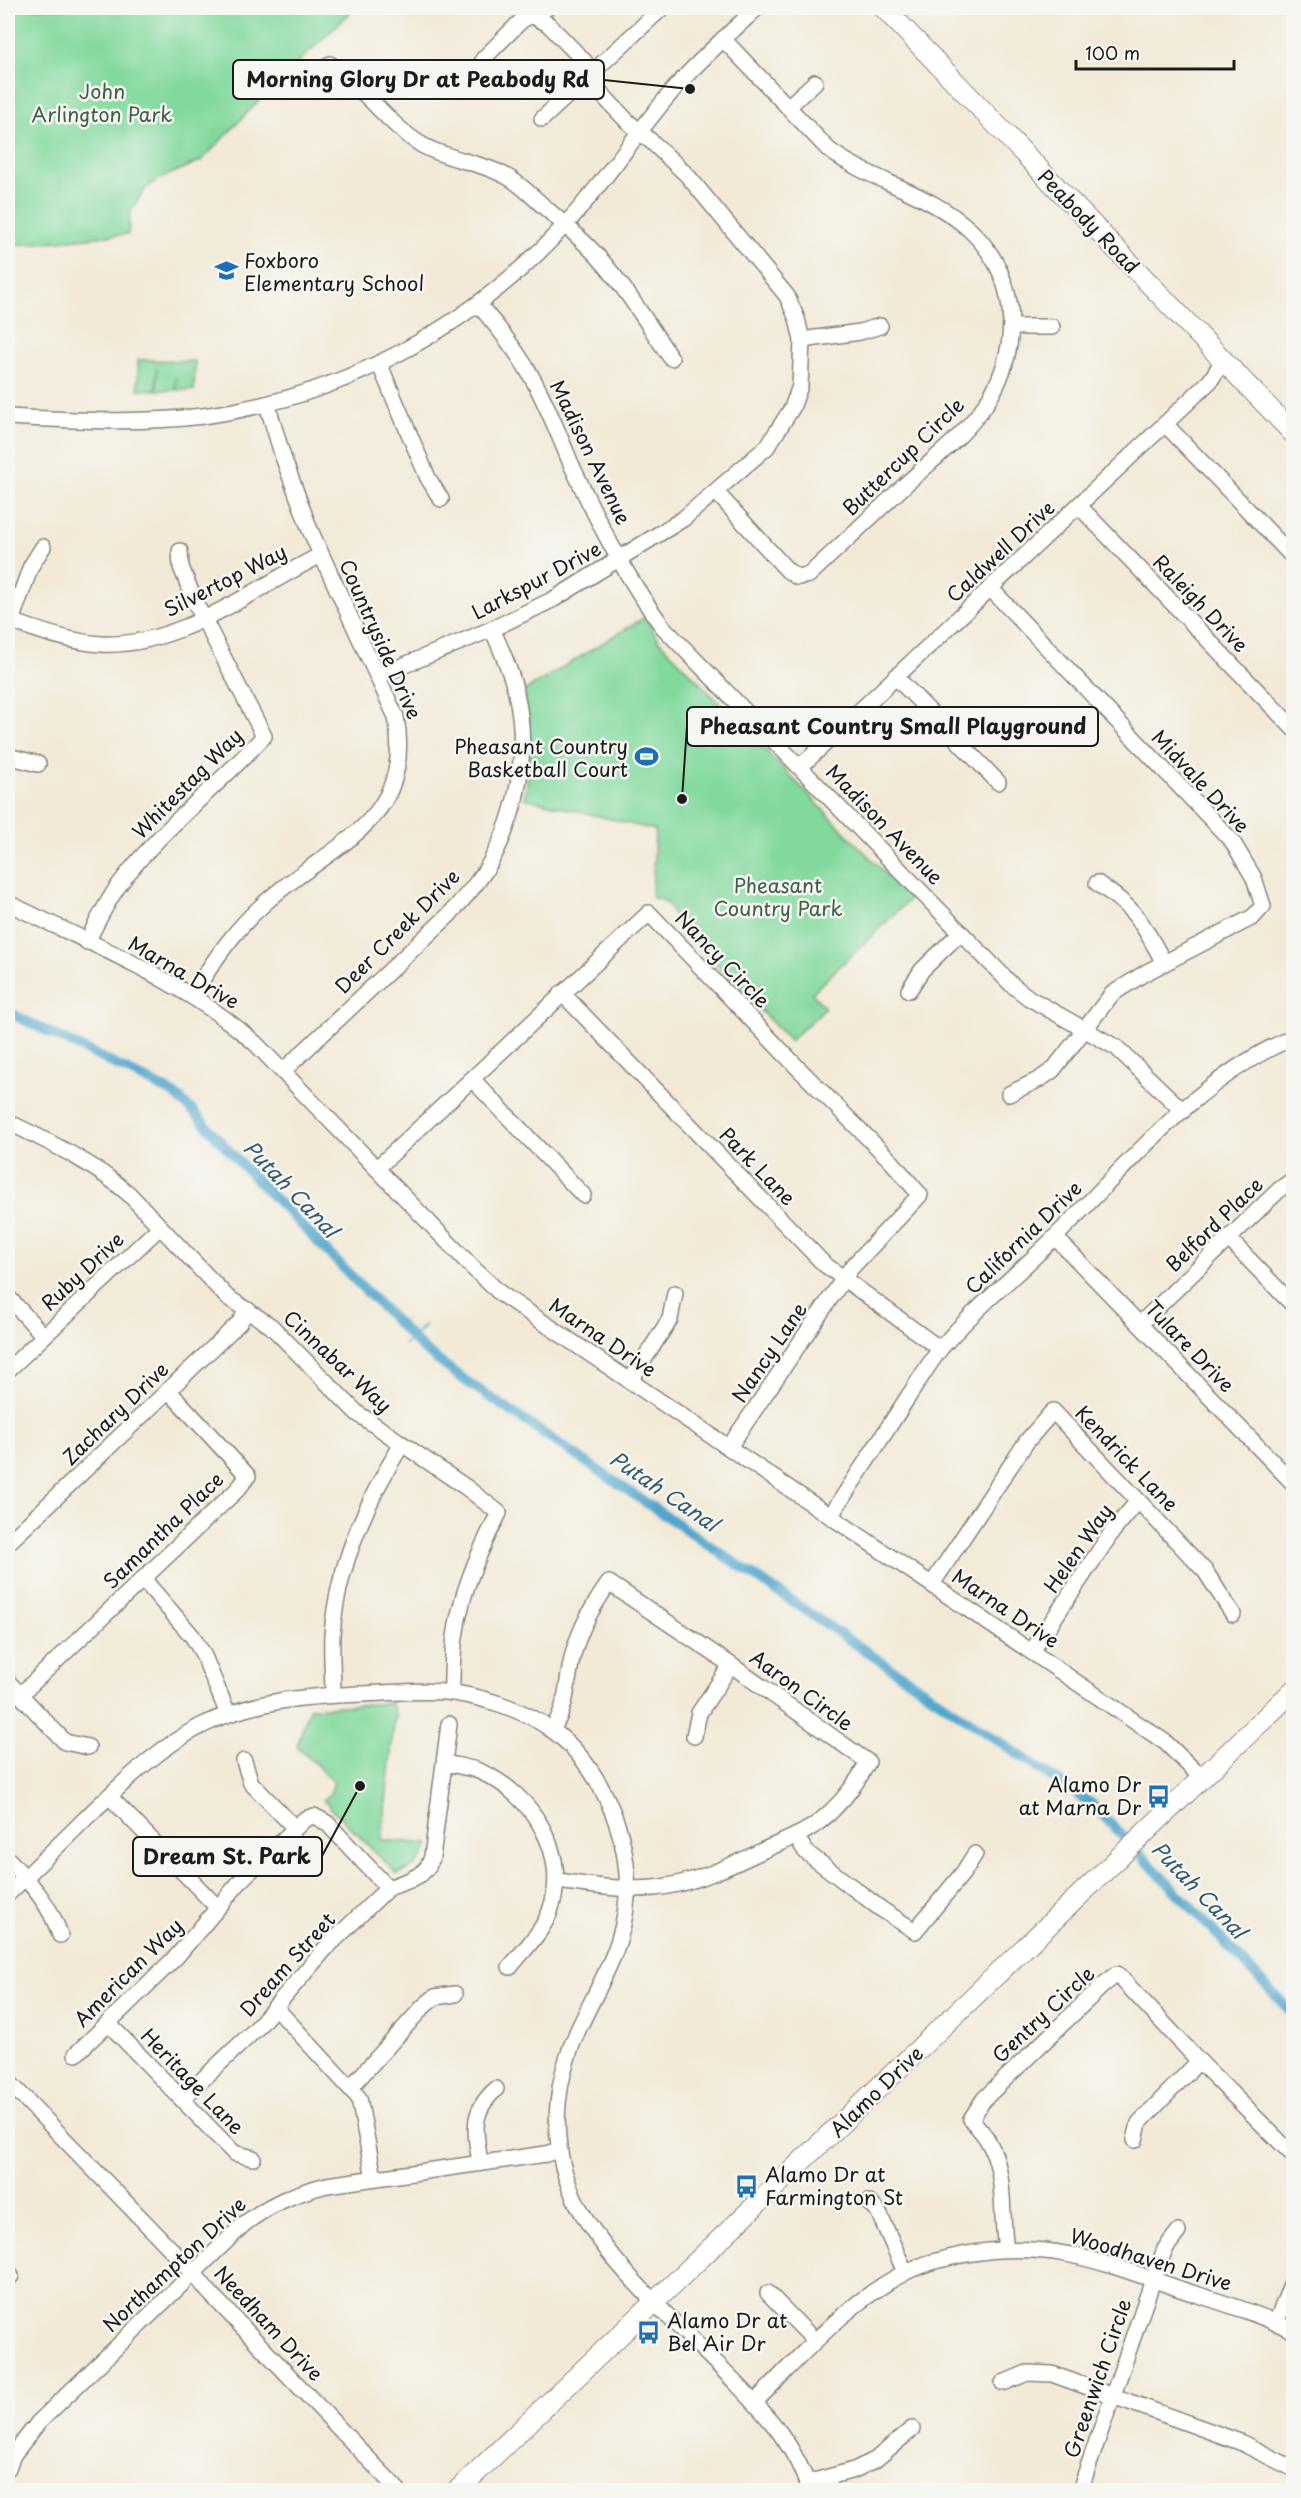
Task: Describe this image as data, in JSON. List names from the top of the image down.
{
  "streets": {
    "main road": ["Peabody Road", "Alamo Drive"],
    "street": [
      "Madison Avenue",
      "Buttercup Circle",
      "Caldwell Drive",
      "Silvertop Way",
      "Larkspur Drive",
      "Raleigh Drive",
      "Countryside Drive",
      "Midvale Drive",
      "Whitestag Way",
      "Deer Creek Drive",
      "Nancy Circle",
      "Marna Drive",
      "Park Lane",
      "Belford Place",
      "California Drive",
      "Ruby Drive",
      "Tulare Drive",
      "Nancy Lane",
      "Cinnabar Way",
      "Zachary Drive",
      "Kendrick Lane",
      "Samantha Place",
      "Helen Way",
      "Aaron Circle",
      "Dream Street",
      "American Way",
      "Gentry Circle",
      "Heritage Lane",
      "Woodhaven Drive",
      "Northampton Drive",
      "Needham Drive",
      "Greenwich Circle"
    ]
  },
  "crossings": [
    ["Peabody Road", "Caldwell Drive"],
    ["Madison Avenue", "Caldwell Drive"],
    ["Madison Avenue", "Larkspur Drive"],
    ["Madison Avenue", "Midvale Drive"],
    ["Madison Avenue", "California Drive"],
    ["Buttercup Circle", "Larkspur Drive"],
    ["Caldwell Drive", "Raleigh Drive"],
    ["Caldwell Drive", "Midvale Drive"],
    ["Silvertop Way", "Countryside Drive"],
    ["Silvertop Way", "Whitestag Way"],
    ["Larkspur Drive", "Countryside Drive"],
    ["Larkspur Drive", "Deer Creek Drive"],
    ["Countryside Drive", "Marna Drive"],
    ["Whitestag Way", "Marna Drive"],
    ["Deer Creek Drive", "Marna Drive"],
    ["Nancy Circle", "Marna Drive"],
    ["Nancy Circle", "Park Lane"],
    ["Nancy Circle", "Nancy Lane"],
    ["Marna Drive", "California Drive"],
    ["Marna Drive", "Nancy Lane"],
    ["Marna Drive", "Kendrick Lane"],
    ["Marna Drive", "Helen Way"],
    ["Marna Drive", "Alamo Drive"],
    ["Park Lane", "California Drive"],
    ["Park Lane", "Nancy Lane"],
    ["Belford Place", "Tulare Drive"],
    ["California Drive", "Tulare Drive"],
    ["Ruby Drive", "Cinnabar Way"],
    ["Cinnabar Way", "Zachary Drive"],
    ["Zachary Drive", "Samantha Place"],
    ["Kendrick Lane", "Helen Way"],
    ["Dream Street", "American Way"],
    ["Dream Street", "Heritage Lane"],
    ["American Way", "Heritage Lane"],
    ["Gentry Circle", "Woodhaven Drive"],
    ["Woodhaven Drive", "Greenwich Circle"],
    ["Northampton Drive", "Needham Drive"]
  ],
  "water": ["Putah Canal"],
  "parks": ["John Arlington Park", "Pheasant Country Park"],
  "places": {
    "other": ["Morning Glory Dr at Peabody Rd", "Pheasant Country Small Playground", "Dream St. Park"],
    "school or university": ["Foxboro Elementary School"],
    "sports": ["Pheasant Country Basketball Court"],
    "bus stop": ["Alamo Dr at Marna Dr", "Alamo Dr at Farmington St", "Alamo Dr at Bel Air Dr"]
  },
  "scale_bar": "100 m"
}
